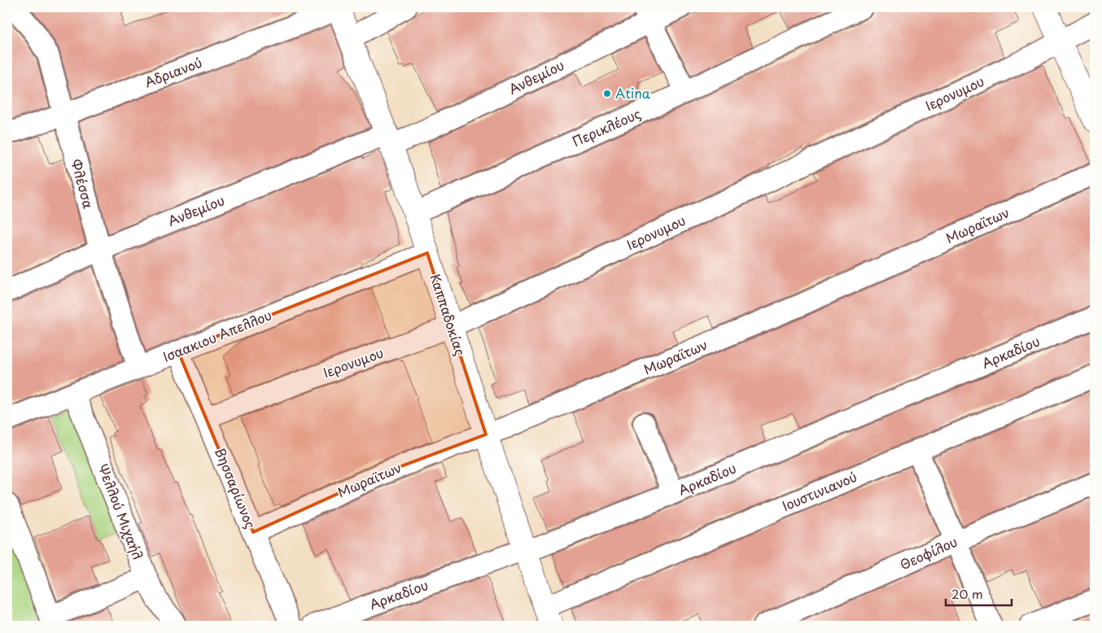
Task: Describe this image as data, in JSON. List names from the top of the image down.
{
  "streets": {
    "street": [
      "Αδριανού",
      "Ανθεμίου",
      "Ιερονυμου",
      "Περικλέους",
      "Φλέσσα",
      "Μωραϊτων",
      "Καππαδοκίας",
      "Ισαακιου Απελλου",
      "Αρκαδίου",
      "Βησσαρίωνος",
      "Ιουστινιανού",
      "Ψελλού Μιχαήλ",
      "Θεοφίλου"
    ]
  },
  "crossings": [
    ["Αδριανού", "Φλέσσα"],
    ["Αδριανού", "Καππαδοκίας"],
    ["Ανθεμίου", "Φλέσσα"],
    ["Ανθεμίου", "Καππαδοκίας"],
    ["Ιερονυμου", "Καππαδοκίας"],
    ["Ιερονυμου", "Βησσαρίωνος"],
    ["Περικλέους", "Καππαδοκίας"],
    ["Φλέσσα", "Ισαακιου Απελλου"],
    ["Μωραϊτων", "Καππαδοκίας"],
    ["Μωραϊτων", "Βησσαρίωνος"],
    ["Καππαδοκίας", "Ισαακιου Απελλου"],
    ["Καππαδοκίας", "Αρκαδίου"],
    ["Καππαδοκίας", "Ιουστινιανού"],
    ["Ισαακιου Απελλου", "Βησσαρίωνος"],
    ["Ισαακιου Απελλου", "Ψελλού Μιχαήλ"]
  ],
  "places": ["Atina"],
  "scale_bar": "20 m"
}
